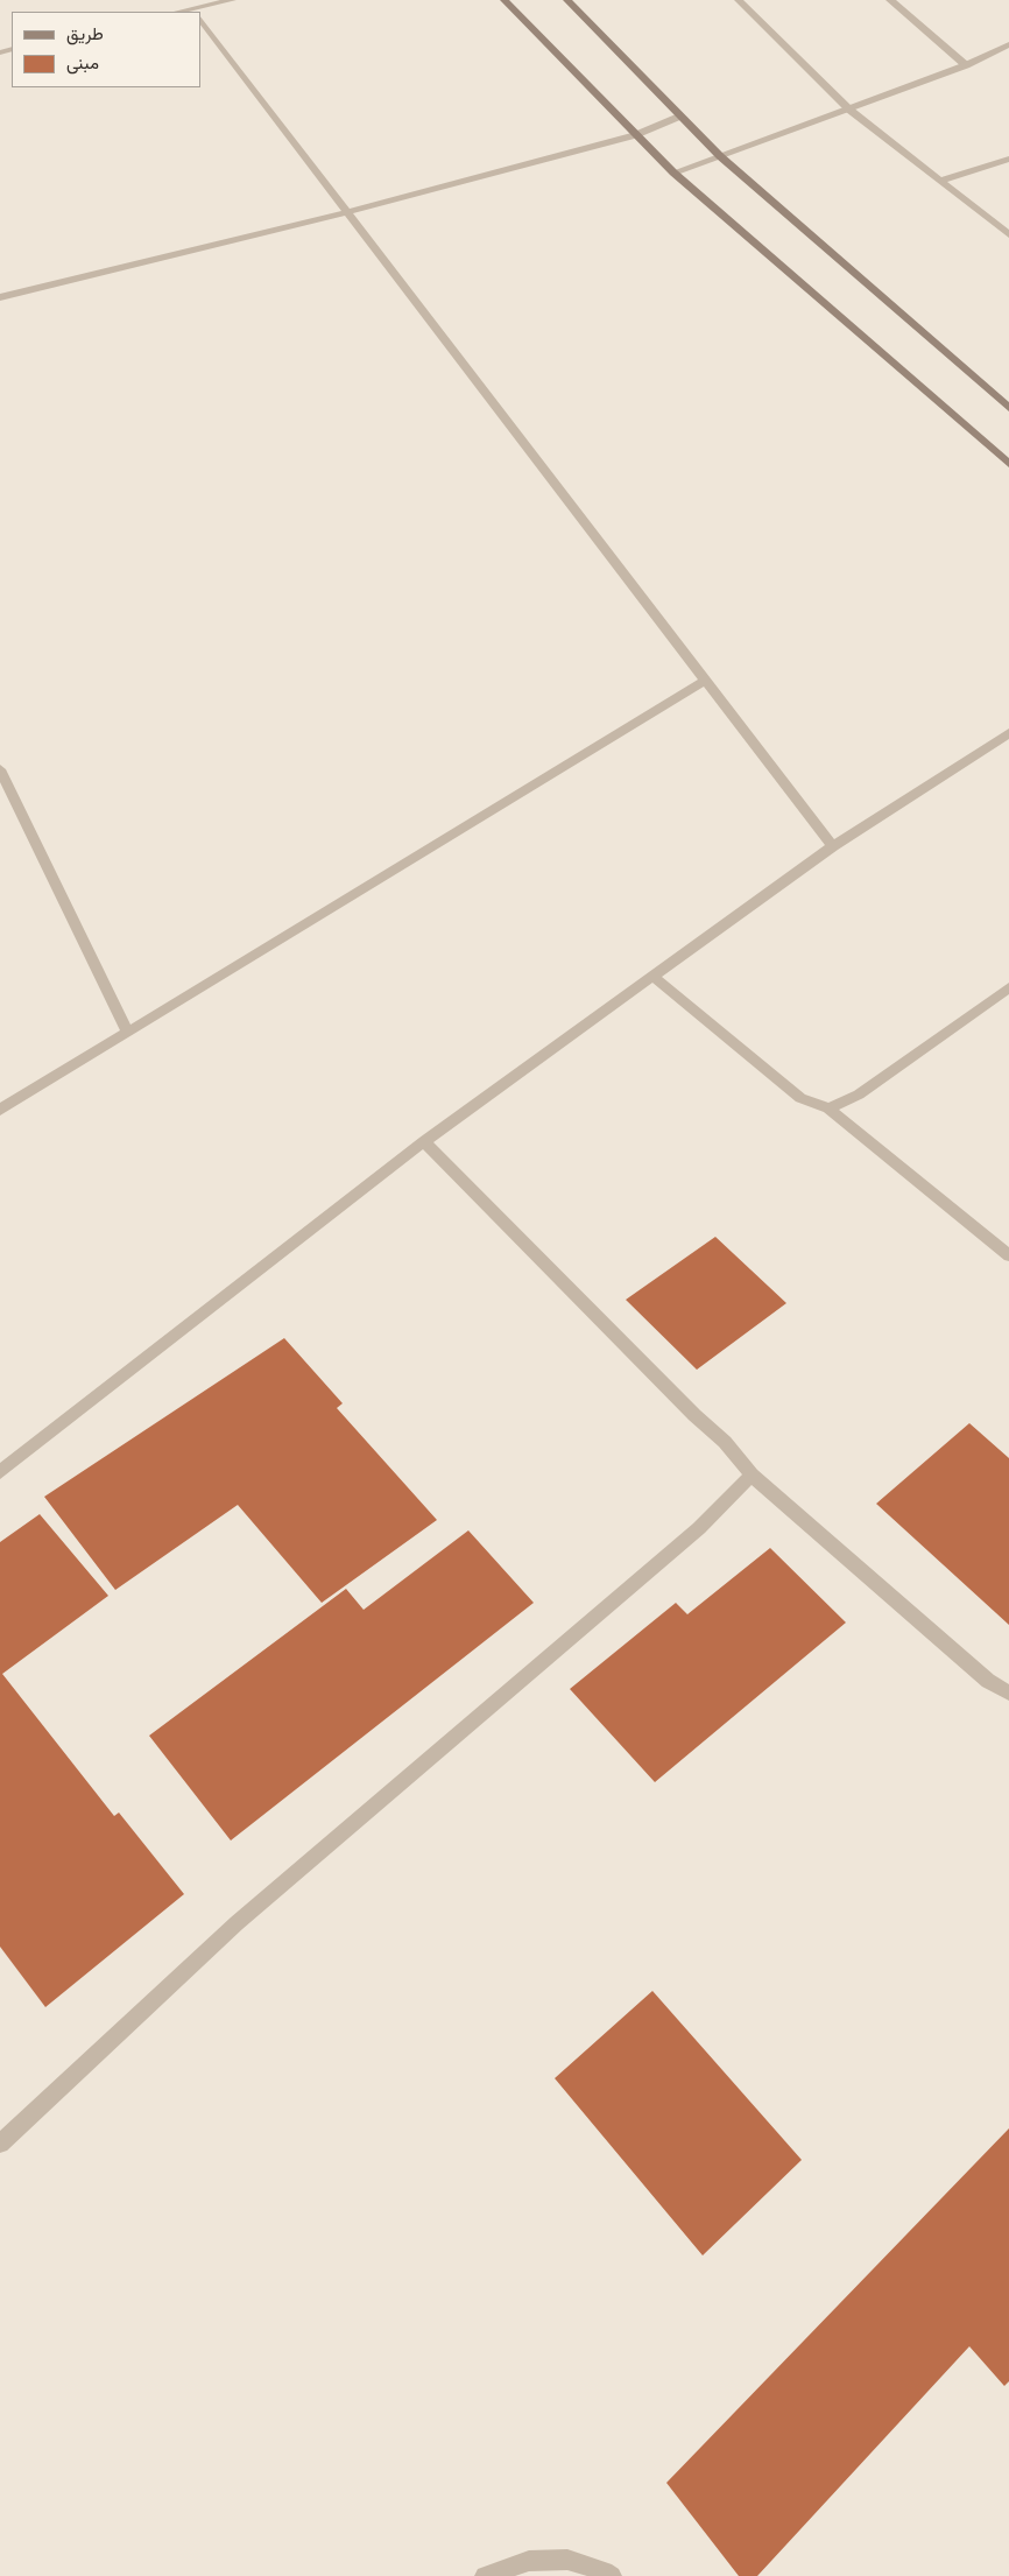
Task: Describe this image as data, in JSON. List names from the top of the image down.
{
  "legend": ["طريق", "مبنى"]
}
